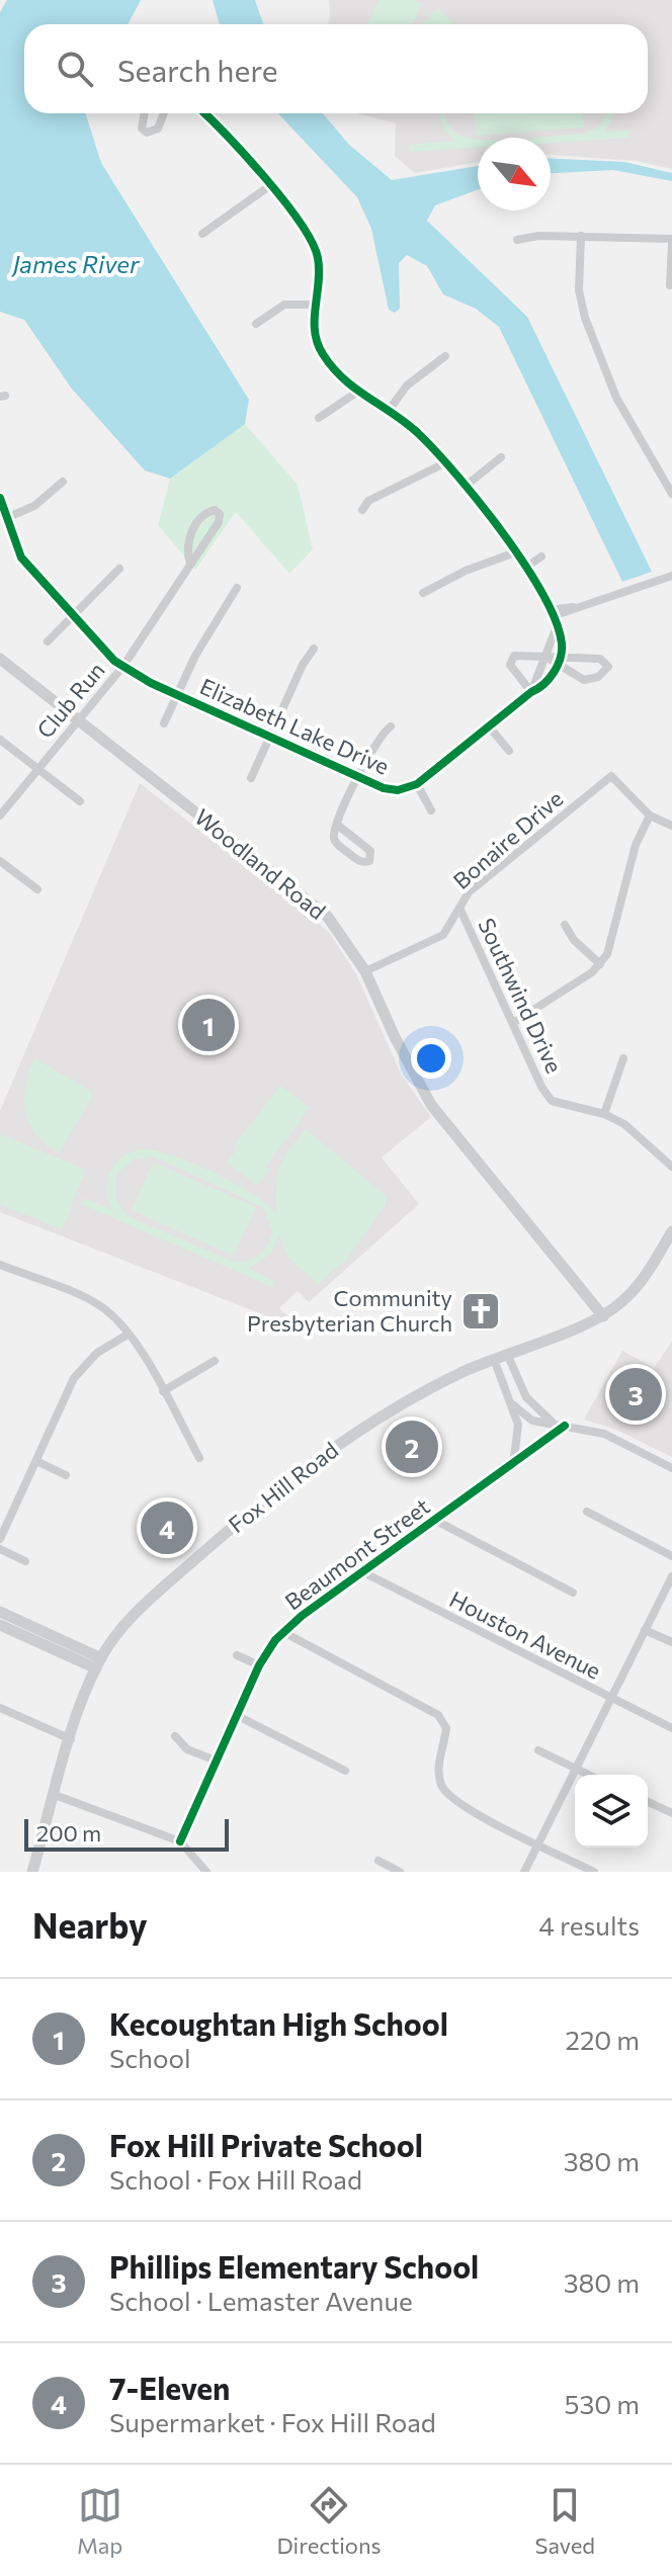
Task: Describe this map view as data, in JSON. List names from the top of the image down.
{
  "streets": {
    "main road": ["Woodland Road", "Fox Hill Road"],
    "street": [
      "Club Run",
      "Elizabeth Lake Drive",
      "Bonaire Drive",
      "Southwind Drive",
      "Beaumont Street",
      "Houston Avenue"
    ]
  },
  "crossings": [
    ["Club Run", "Elizabeth Lake Drive"],
    ["Club Run", "Woodland Road"],
    ["Bonaire Drive", "Woodland Road"],
    ["Bonaire Drive", "Southwind Drive"],
    ["Woodland Road", "Fox Hill Road"],
    ["Beaumont Street", "Houston Avenue"]
  ],
  "water": ["James River"],
  "places": {
    "church": ["Community Presbyterian Church"]
  },
  "scale_bar": "200 m",
  "north": "bottom right",
  "page": {
    "search": "Search here",
    "pins": [
      "1",
      "3",
      "2",
      "4"
    ],
    "scale": "200 m",
    "heading": ["Nearby", "4 results"],
    "list": [
      {
        "mark": "1",
        "name": "Kecoughtan High School",
        "note": "School",
        "value": "220 m"
      },
      {
        "mark": "2",
        "name": "Fox Hill Private School",
        "note": "School · Fox Hill Road",
        "value": "380 m"
      },
      {
        "mark": "3",
        "name": "Phillips Elementary School",
        "note": "School · Lemaster Avenue",
        "value": "380 m"
      },
      {
        "mark": "4",
        "name": "7-Eleven",
        "note": "Supermarket · Fox Hill Road",
        "value": "530 m"
      }
    ],
    "nav": ["Map", "Directions", "Saved"]
  }
}
